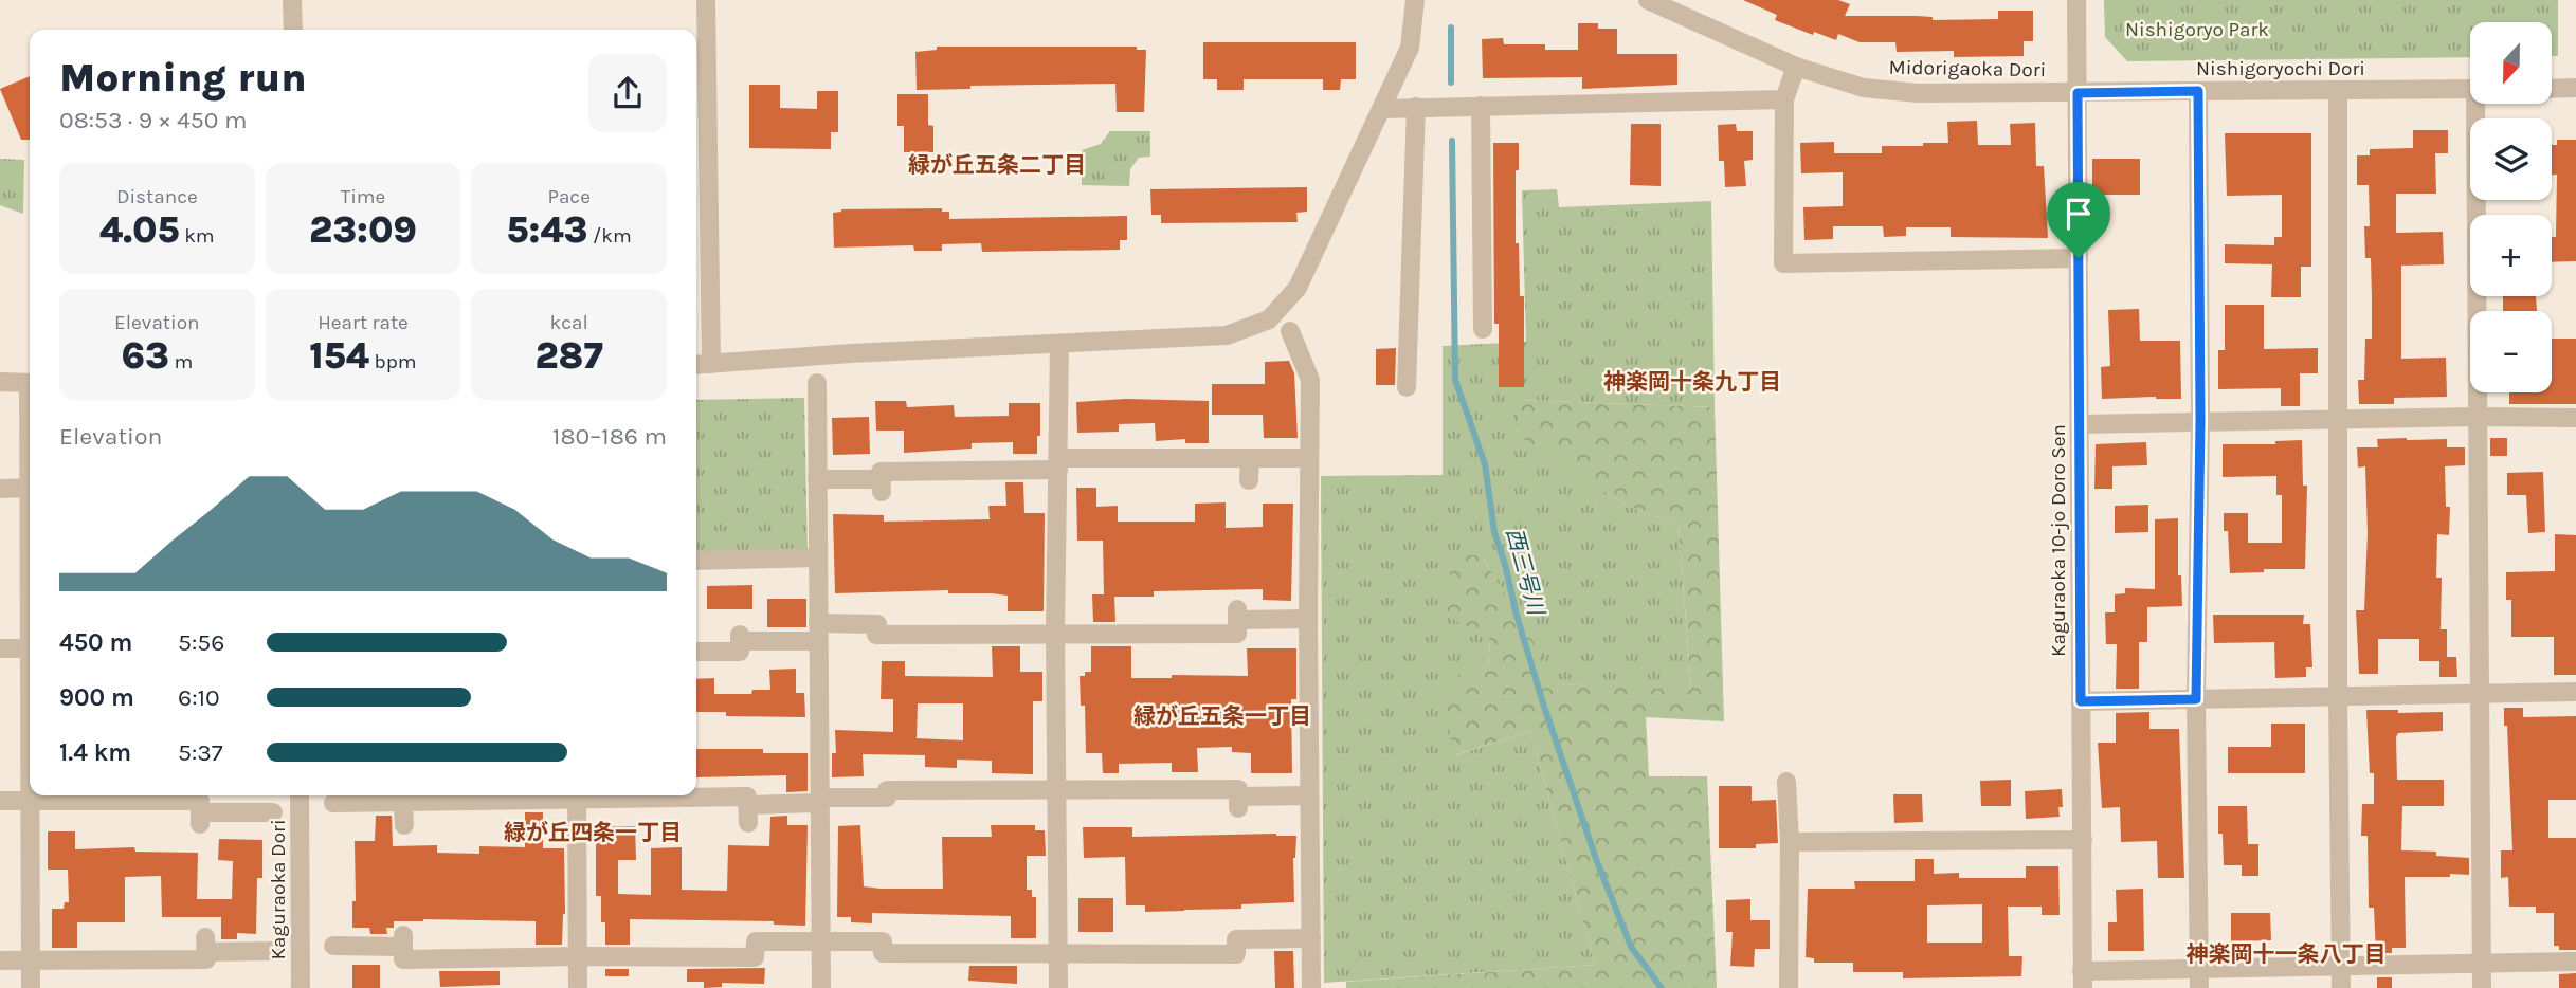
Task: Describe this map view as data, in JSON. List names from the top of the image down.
{
  "streets": {
    "street": [
      "Midorigaoka Dori",
      "Nishigoryochi Dori",
      "Kaguraoka 10-jo Doro Sen",
      "Kaguraoka Dori"
    ]
  },
  "crossings": [
    ["Midorigaoka Dori", "Nishigoryochi Dori"],
    ["Midorigaoka Dori", "Kaguraoka 10-jo Doro Sen"],
    ["Nishigoryochi Dori", "Kaguraoka 10-jo Doro Sen"]
  ],
  "districts": [
    "緑が丘五条二丁目",
    "神楽岡十条九丁目",
    "緑が丘五条一丁目",
    "緑が丘四条一丁目",
    "神楽岡十一条八丁目"
  ],
  "water": ["西三号川"],
  "parks": ["Nishigoryo Park"],
  "north": "bottom",
  "page": {
    "map_buttons": ["+", "−"],
    "heading": ["Morning run", "08:53 · 9 × 450 m"],
    "stats": [
      ["Distance", "4.05 km"],
      ["Time", "23:09"],
      ["Pace", "5:43 /km"],
      ["Elevation", "63 m"],
      ["Heart rate", "154 bpm"],
      ["kcal", "287"]
    ],
    "chart": ["Elevation", "180–186 m"],
    "list": [
      {
        "name": "450 m",
        "note": "5:56"
      },
      {
        "name": "900 m",
        "note": "6:10"
      },
      {
        "name": "1.4 km",
        "note": "5:37"
      }
    ]
  }
}
